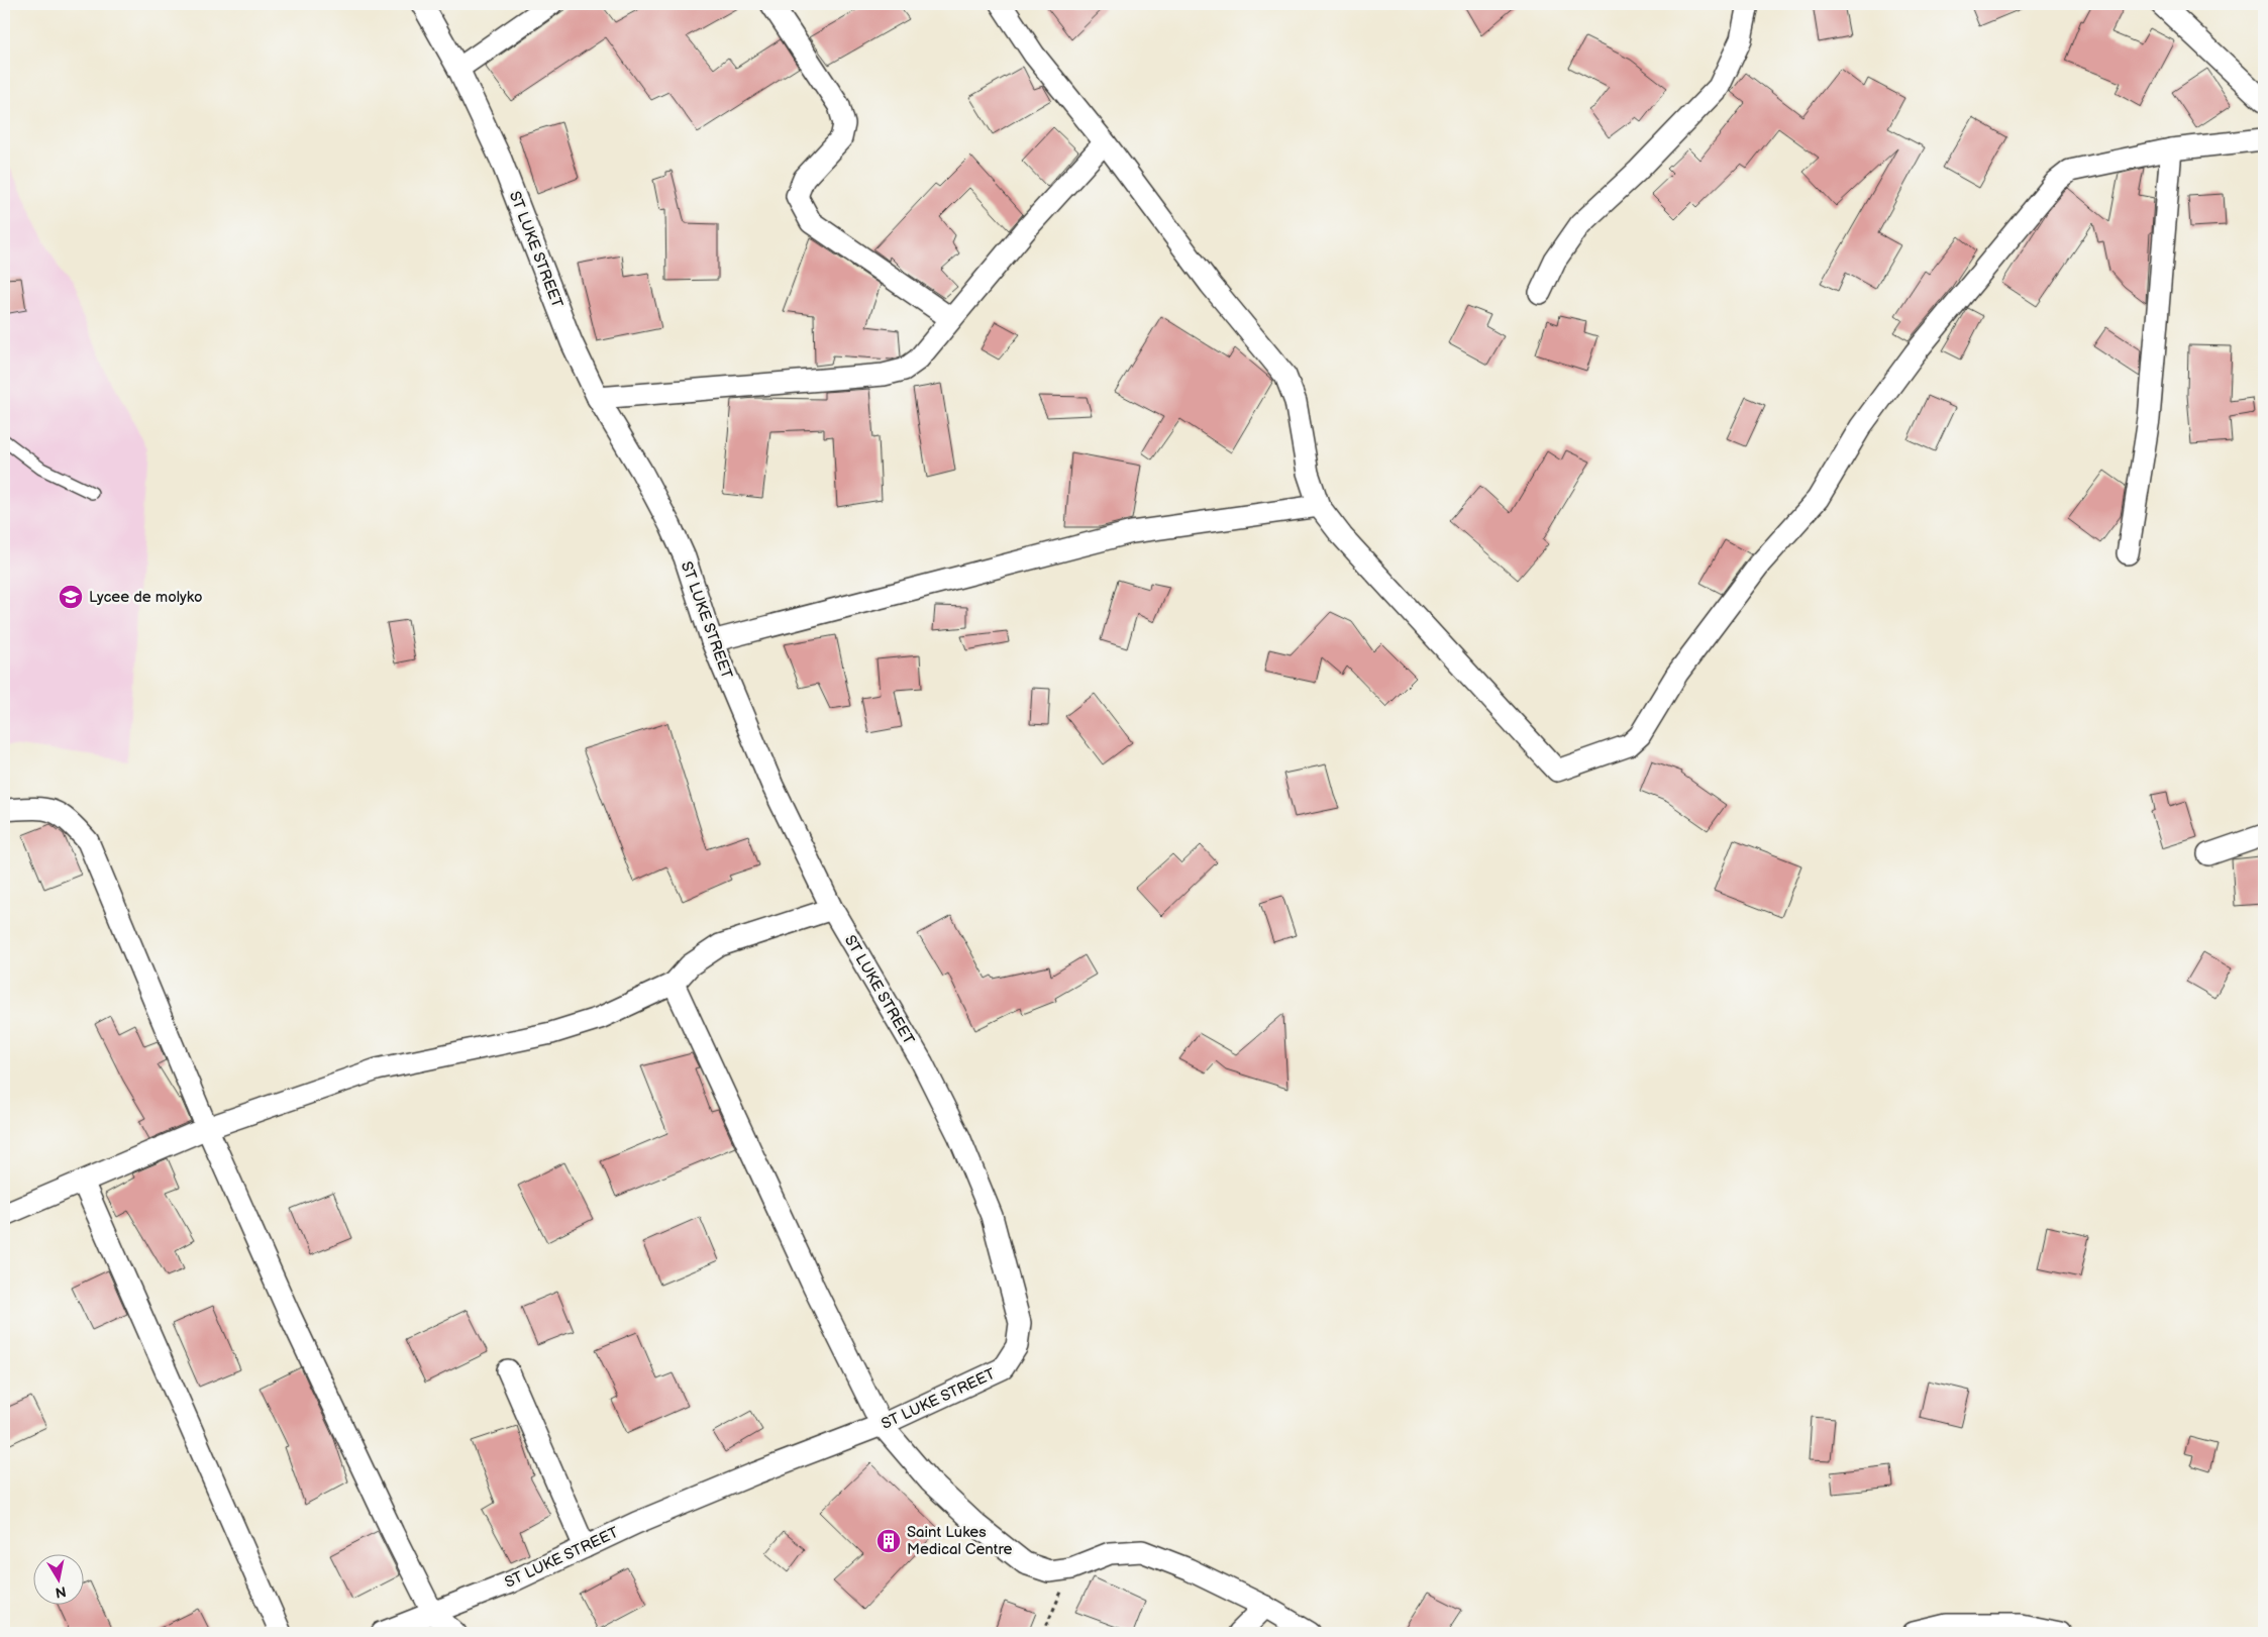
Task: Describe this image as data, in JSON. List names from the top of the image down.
{
  "streets": {
    "street": ["ST LUKE STREET"]
  },
  "places": {
    "school or university": ["Lycee de molyko"],
    "building": ["Saint Lukes Medical Centre"]
  },
  "north": "bottom"
}
